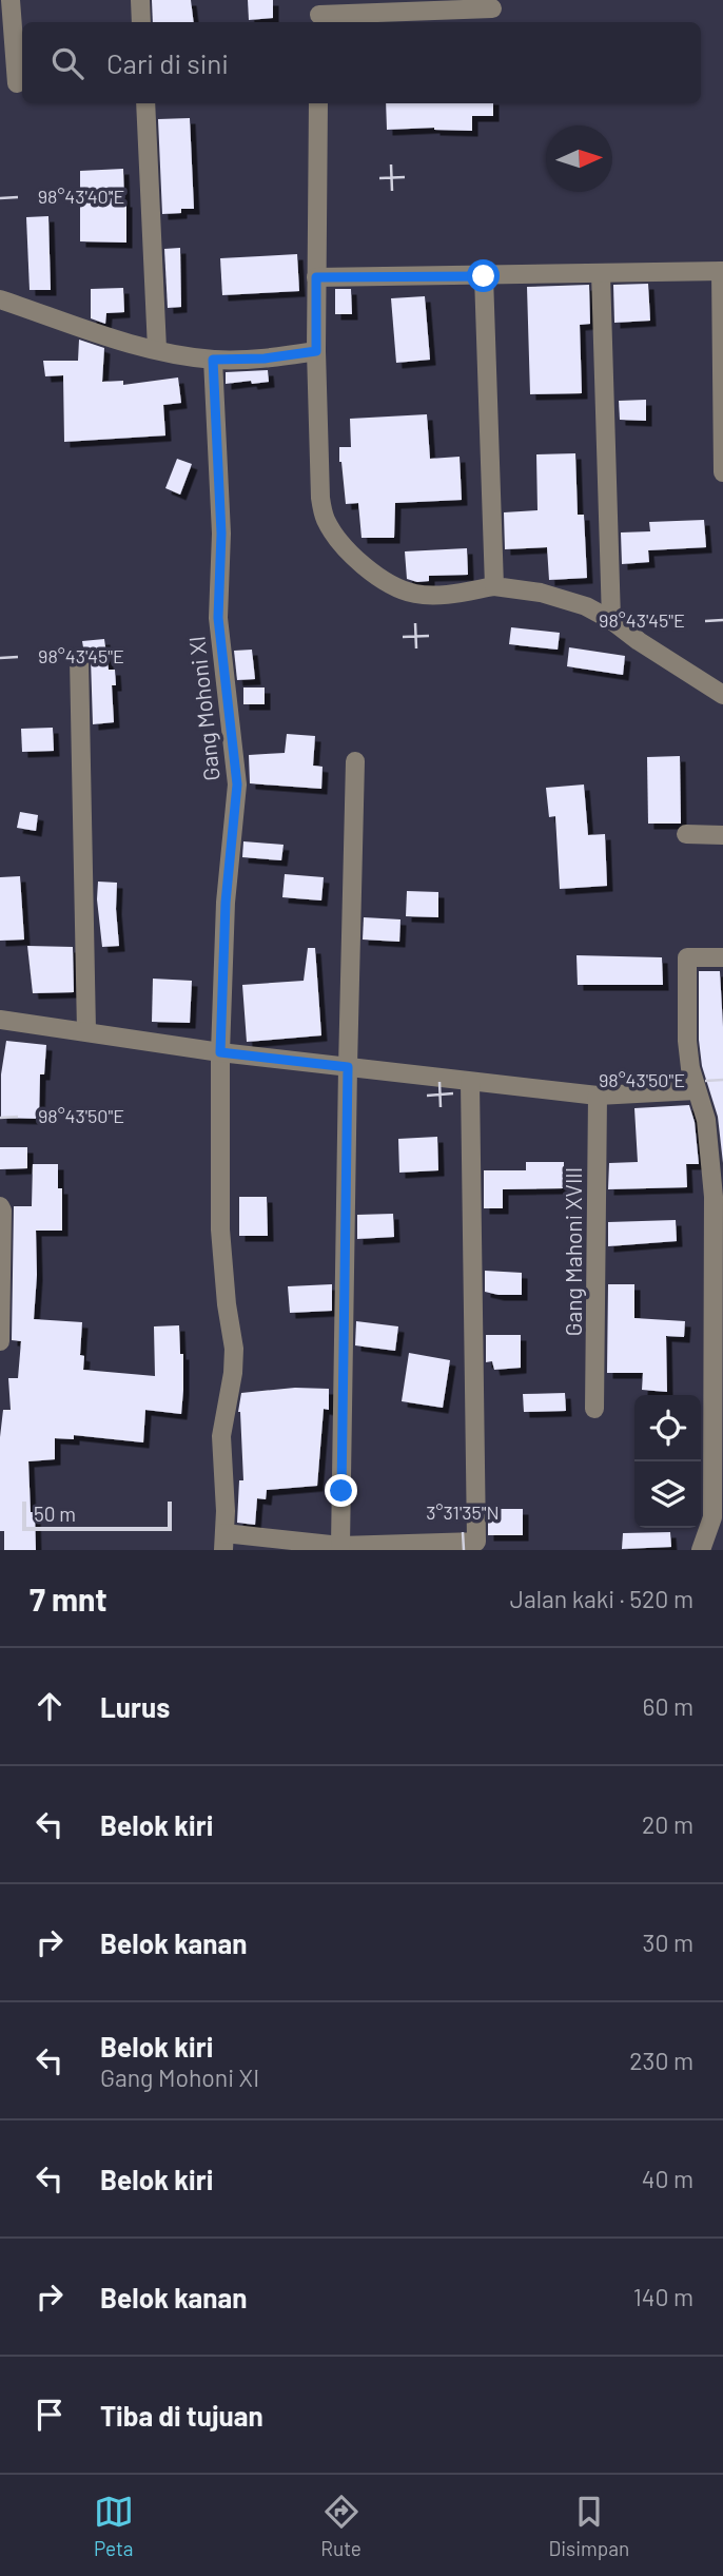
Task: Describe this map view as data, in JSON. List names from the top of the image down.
{
  "streets": {
    "street": ["Gang Mohoni XI", "Gang Mahoni XVIII"]
  },
  "scale_bar": "50 m",
  "north": "right",
  "page": {
    "search": "Cari di sini",
    "scale": "50 m",
    "heading": ["7 mnt", "Jalan kaki · 520 m"],
    "list": [
      ["Lurus", "60 m"],
      ["Belok kiri", "20 m"],
      ["Belok kanan", "30 m"],
      ["Belok kiri", "Gang Mohoni XI", "230 m"],
      ["Belok kiri", "40 m"],
      ["Belok kanan", "140 m"],
      "Tiba di tujuan"
    ],
    "nav": ["Peta", "Rute", "Disimpan"]
  },
  "coordinates": [
    "98°43'40\"E",
    "98°43'45\"E",
    "98°43'50\"E",
    "3°31'35\"N"
  ]
}
